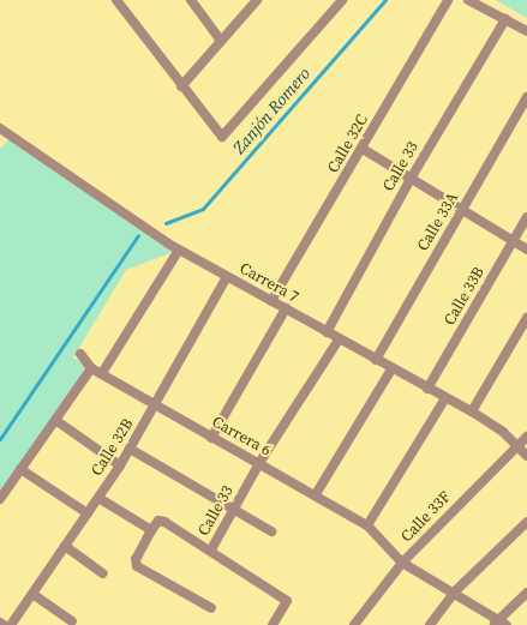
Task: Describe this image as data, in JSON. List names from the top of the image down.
{
  "streets": {
    "street": [
      "Calle 32C",
      "Calle 33",
      "Calle 33A",
      "Carrera 7",
      "Calle 33B",
      "Carrera 6",
      "Calle 32B",
      "Calle 33F"
    ]
  },
  "crossings": [
    ["Calle 32C", "Carrera 7"],
    ["Calle 33", "Carrera 7"],
    ["Calle 33", "Carrera 6"],
    ["Calle 33A", "Carrera 7"],
    ["Carrera 7", "Calle 33B"],
    ["Carrera 7", "Calle 32B"],
    ["Carrera 7", "Calle 33F"],
    ["Carrera 6", "Calle 32B"],
    ["Carrera 6", "Calle 33F"]
  ],
  "water": ["Zanjón Romero"]
}
